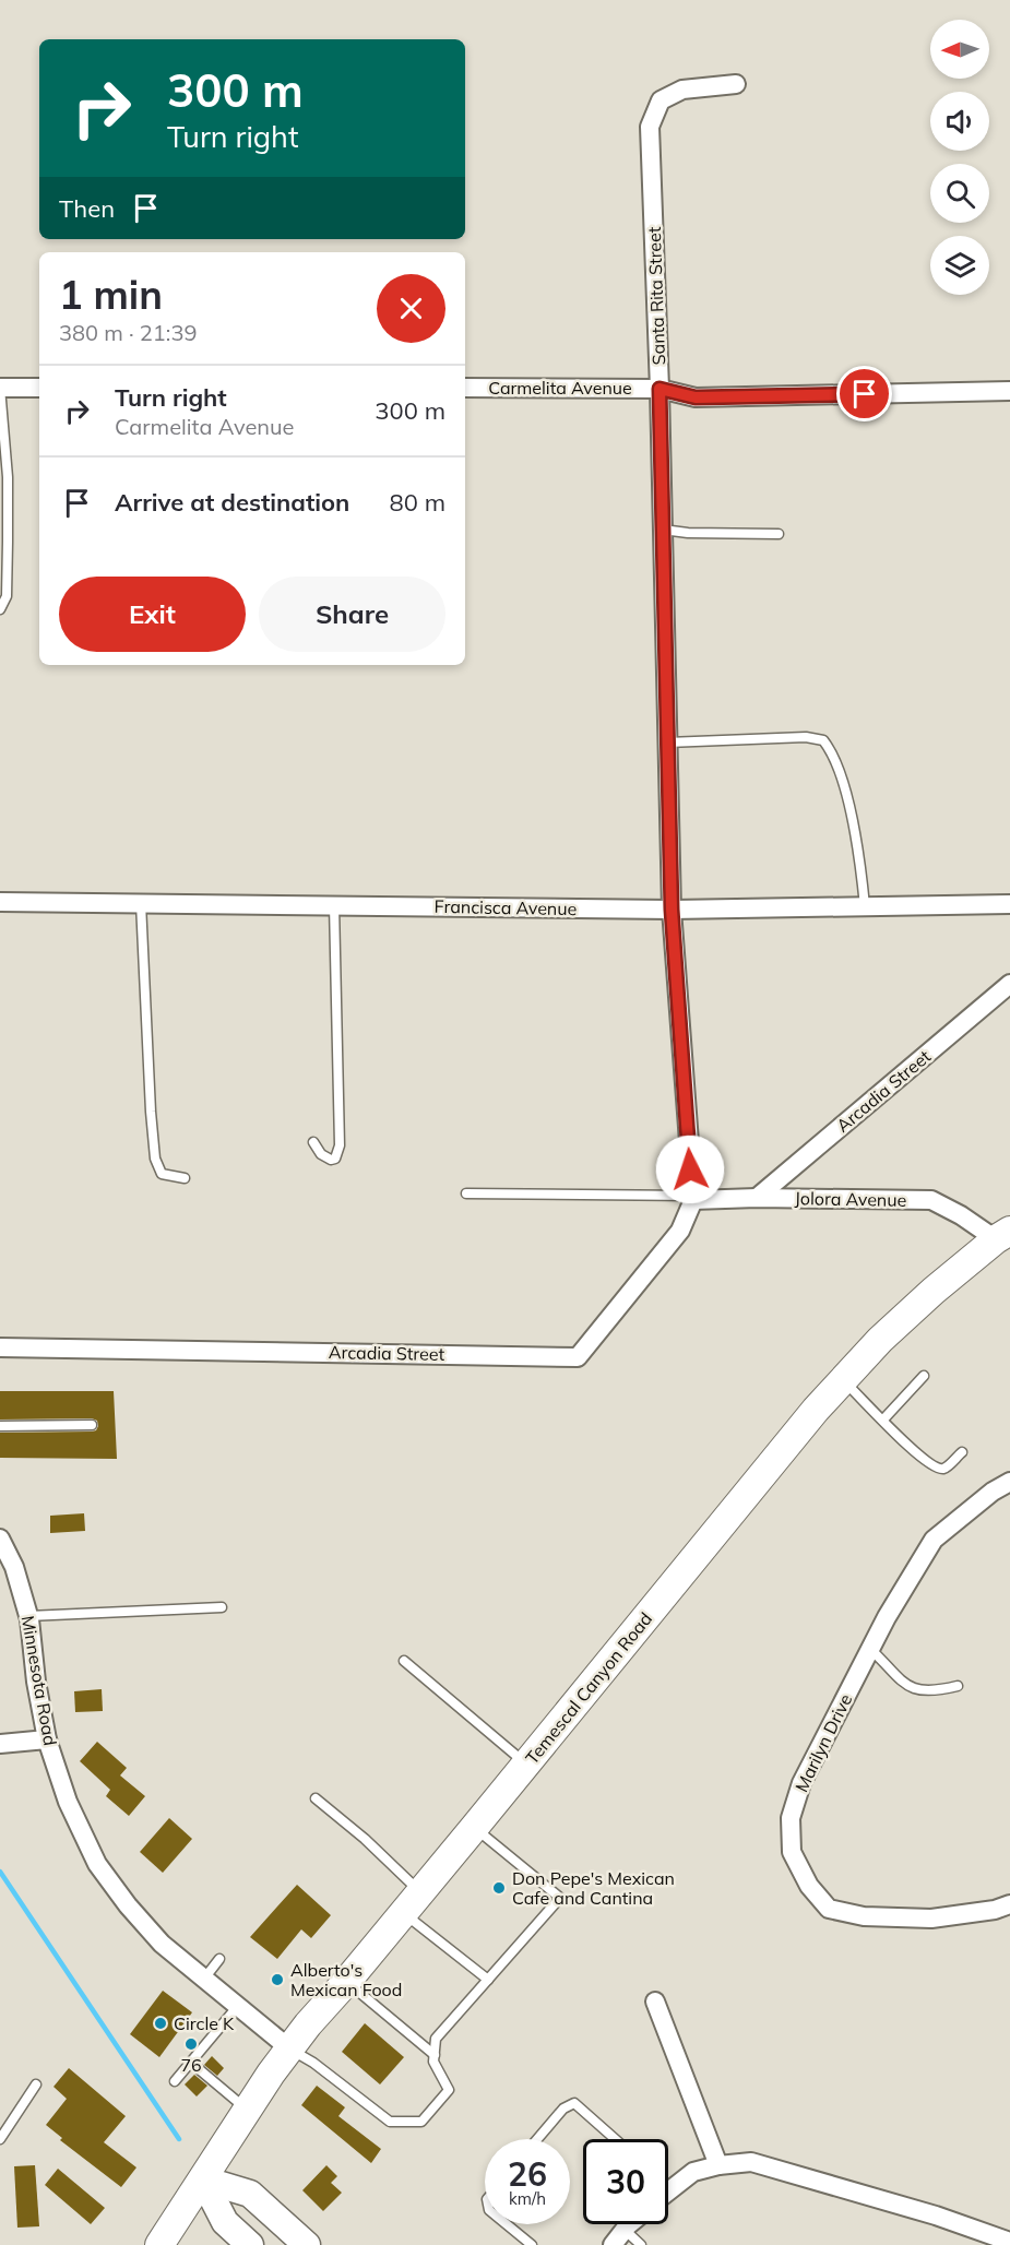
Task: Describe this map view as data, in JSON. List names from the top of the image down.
{
  "streets": {
    "main road": ["Temescal Canyon Road"],
    "street": [
      "Santa Rita Street",
      "Carmelita Avenue",
      "Francisca Avenue",
      "Arcadia Street",
      "Jolora Avenue",
      "Minnesota Road",
      "Marilyn Drive"
    ]
  },
  "crossings": [
    ["Santa Rita Street", "Carmelita Avenue"],
    ["Santa Rita Street", "Francisca Avenue"],
    ["Santa Rita Street", "Arcadia Street"],
    ["Santa Rita Street", "Jolora Avenue"],
    ["Arcadia Street", "Jolora Avenue"],
    ["Jolora Avenue", "Temescal Canyon Road"],
    ["Minnesota Road", "Temescal Canyon Road"]
  ],
  "places": [
    "Don Pepe's Mexican Cafe and Cantina",
    "Alberto's Mexican Food",
    "Circle K",
    "76"
  ],
  "north": "left",
  "page": {
    "turn": ["300 m", "Turn right"],
    "then": "Then",
    "heading": ["1 min", "380 m · 21:39"],
    "list": [
      {
        "name": "Turn right",
        "note": "Carmelita Avenue",
        "value": "300 m"
      },
      {
        "name": "Arrive at destination",
        "value": "80 m"
      }
    ],
    "buttons": ["Exit", "Share"],
    "speed": "26 km/h",
    "limit": "30"
  }
}
